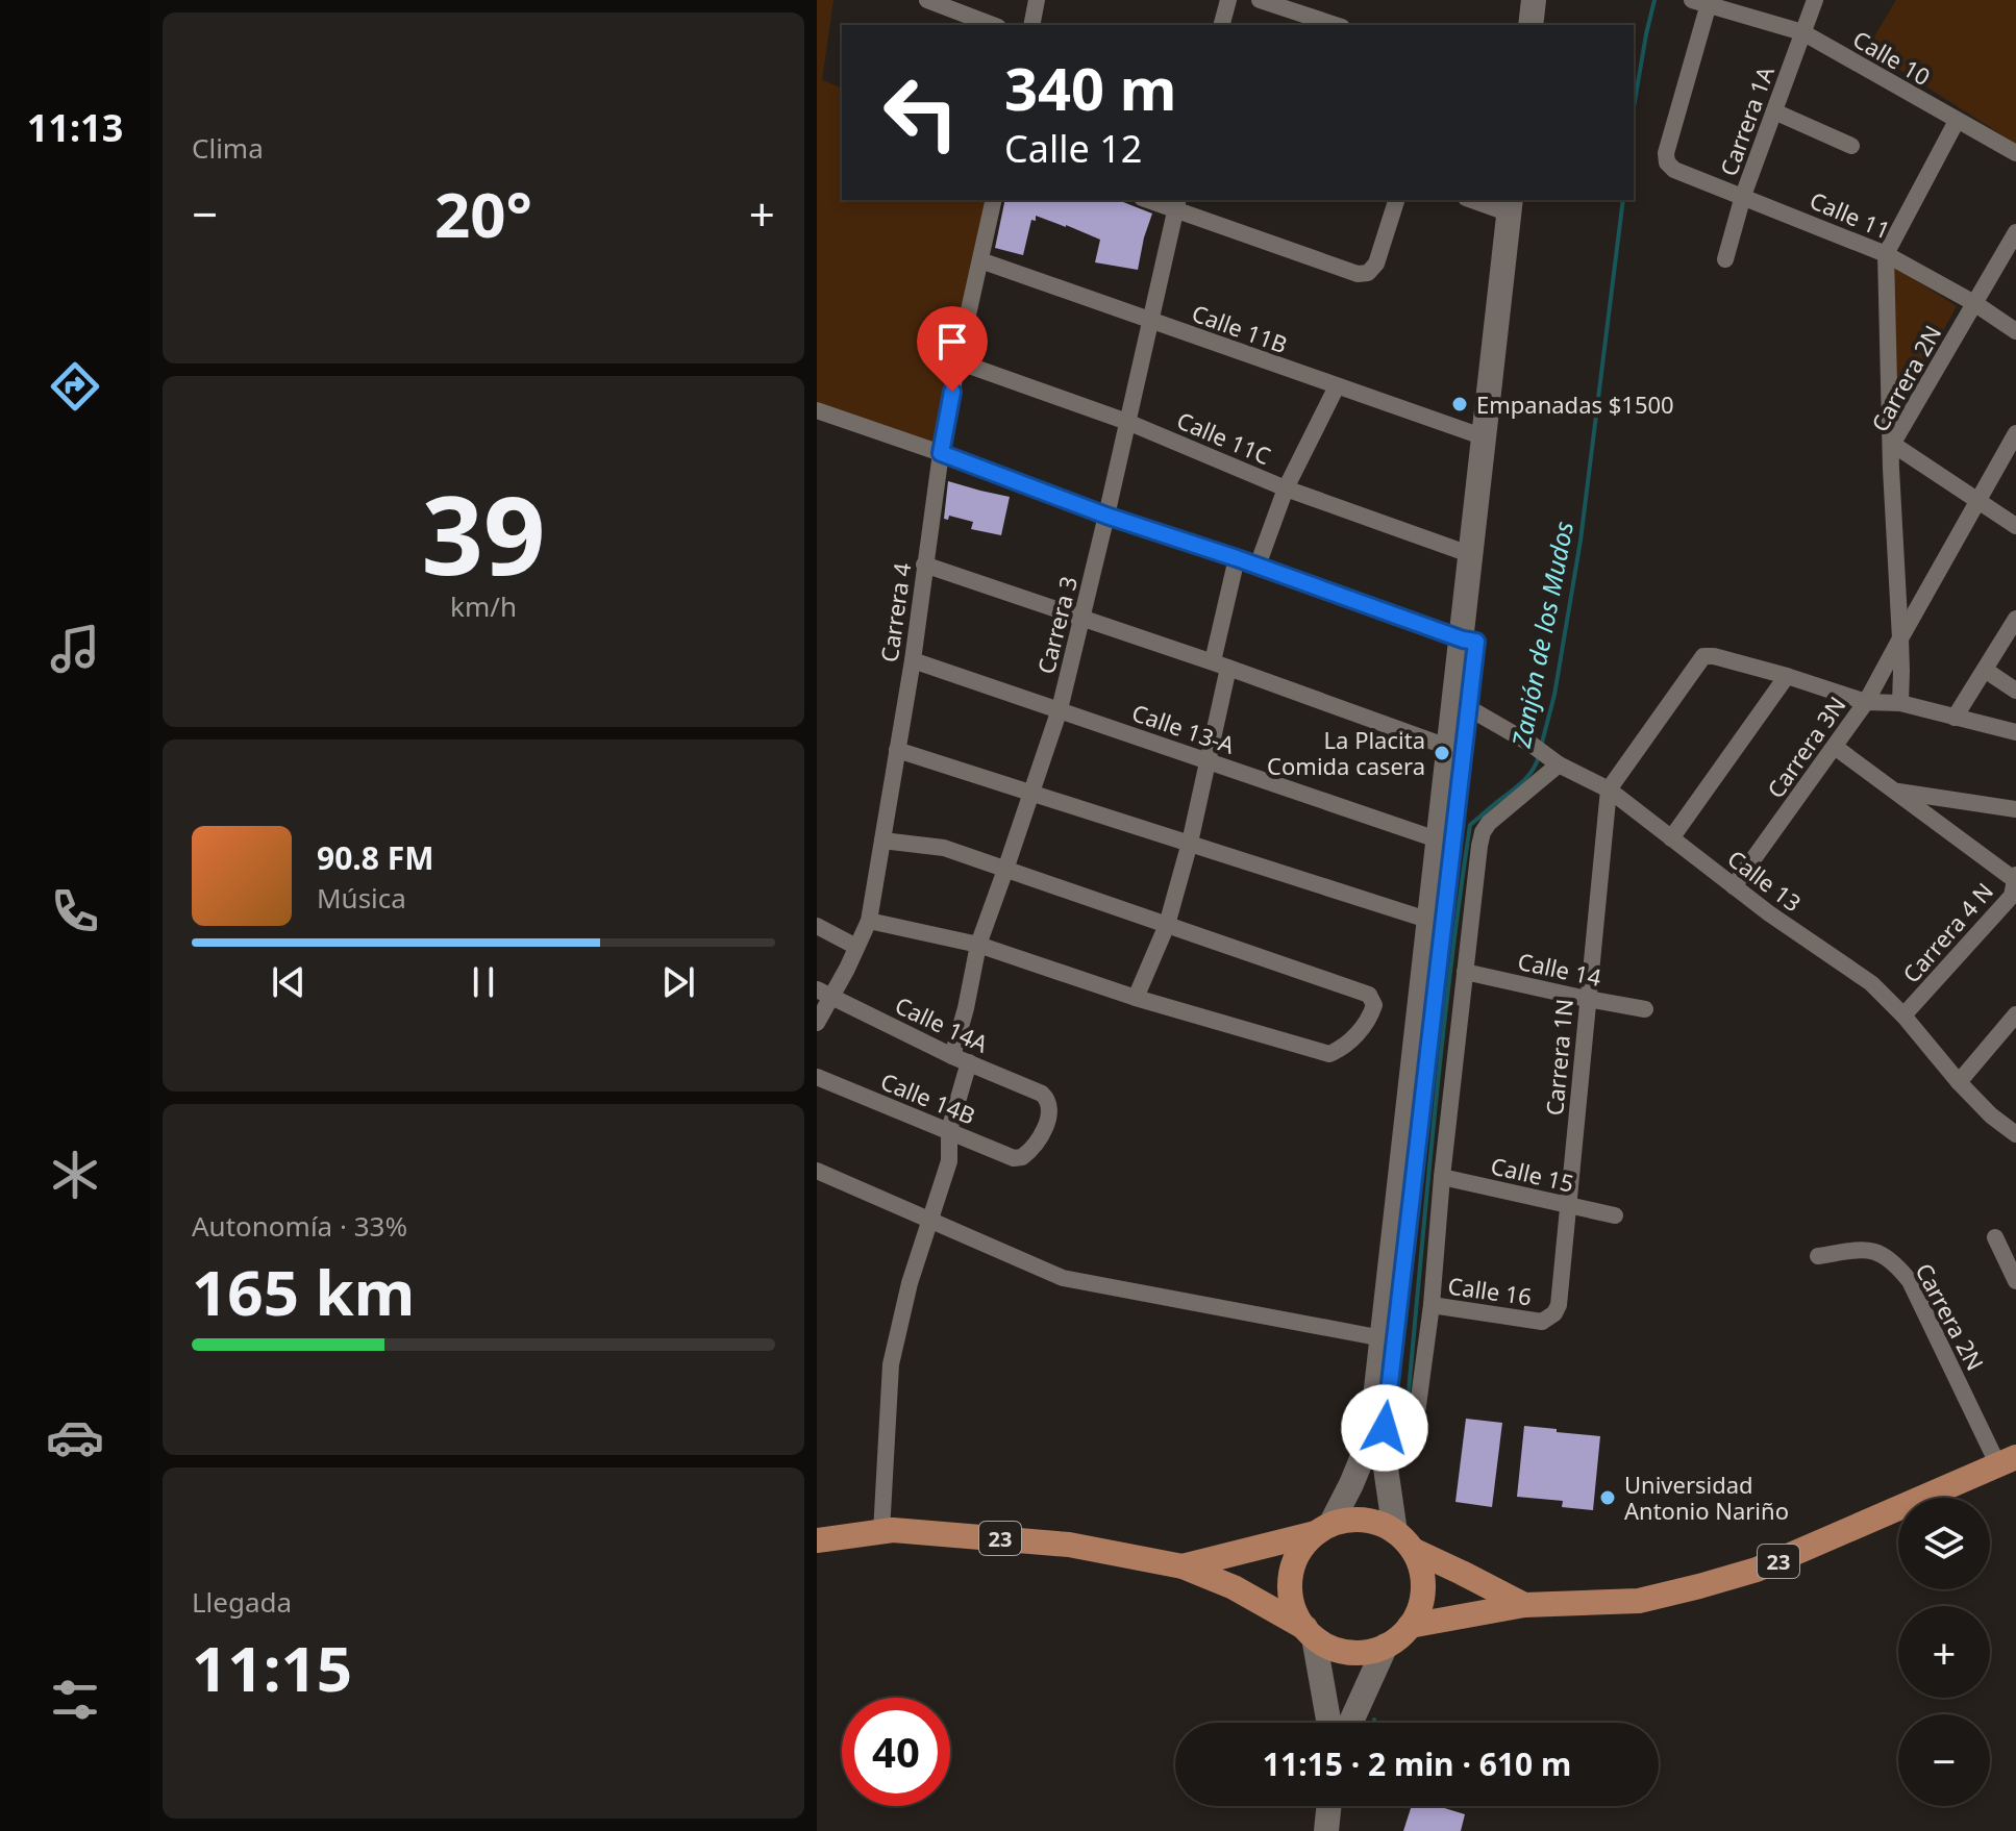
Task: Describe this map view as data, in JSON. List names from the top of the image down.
{
  "streets": {
    "main road": ["23"],
    "street": [
      "Calle 10",
      "Carrera 1A",
      "Calle 11",
      "Calle 11B",
      "Carrera 2N",
      "Calle 11C",
      "Carrera 4",
      "Carrera 3",
      "Calle 13-A",
      "Carrera 3N",
      "Calle 13",
      "Carrera 4 N",
      "Calle 14",
      "Calle 14A",
      "Carrera 1N",
      "Calle 14B",
      "Calle 15",
      "Calle 16"
    ]
  },
  "crossings": [
    ["Calle 10", "Carrera 1A"],
    ["Calle 10", "Calle 11"],
    ["Carrera 1A", "Calle 11"],
    ["Calle 11", "Carrera 2N"],
    ["Calle 11B", "Carrera 4"],
    ["Calle 11B", "Carrera 3"],
    ["Carrera 2N", "23"],
    ["Calle 11C", "Carrera 4"],
    ["Calle 11C", "Carrera 3"],
    ["Carrera 4", "Calle 13-A"],
    ["Carrera 4", "Calle 14A"],
    ["Carrera 3", "Calle 13-A"],
    ["Carrera 3", "Calle 14A"],
    ["Carrera 3", "Calle 14B"],
    ["Carrera 3", "23"],
    ["Carrera 3N", "Calle 13"],
    ["Calle 13", "Carrera 4 N"],
    ["Calle 13", "Carrera 1N"],
    ["Calle 14", "Carrera 1N"],
    ["Calle 14A", "Calle 14B"],
    ["Carrera 1N", "Calle 15"],
    ["Carrera 1N", "Calle 16"]
  ],
  "water": ["Zanjón de los Mudos"],
  "places": ["Empanadas $1500", "La Placita Comida casera", "Universidad Antonio Nariño"],
  "page": {
    "tabs": "11:13",
    "tile": [
      "Clima",
      ["39", "km/h"],
      ["Autonomía · 33%", "165 km"],
      ["Llegada", "11:15"]
    ],
    "turn": ["340 m", "Calle 12"],
    "heat": ["−", "20°", "+"],
    "song": ["90.8 FM", "Música"],
    "map_buttons": ["+", "−"],
    "limit": "40",
    "trip": "11:15 · 2 min · 610 m"
  }
}
